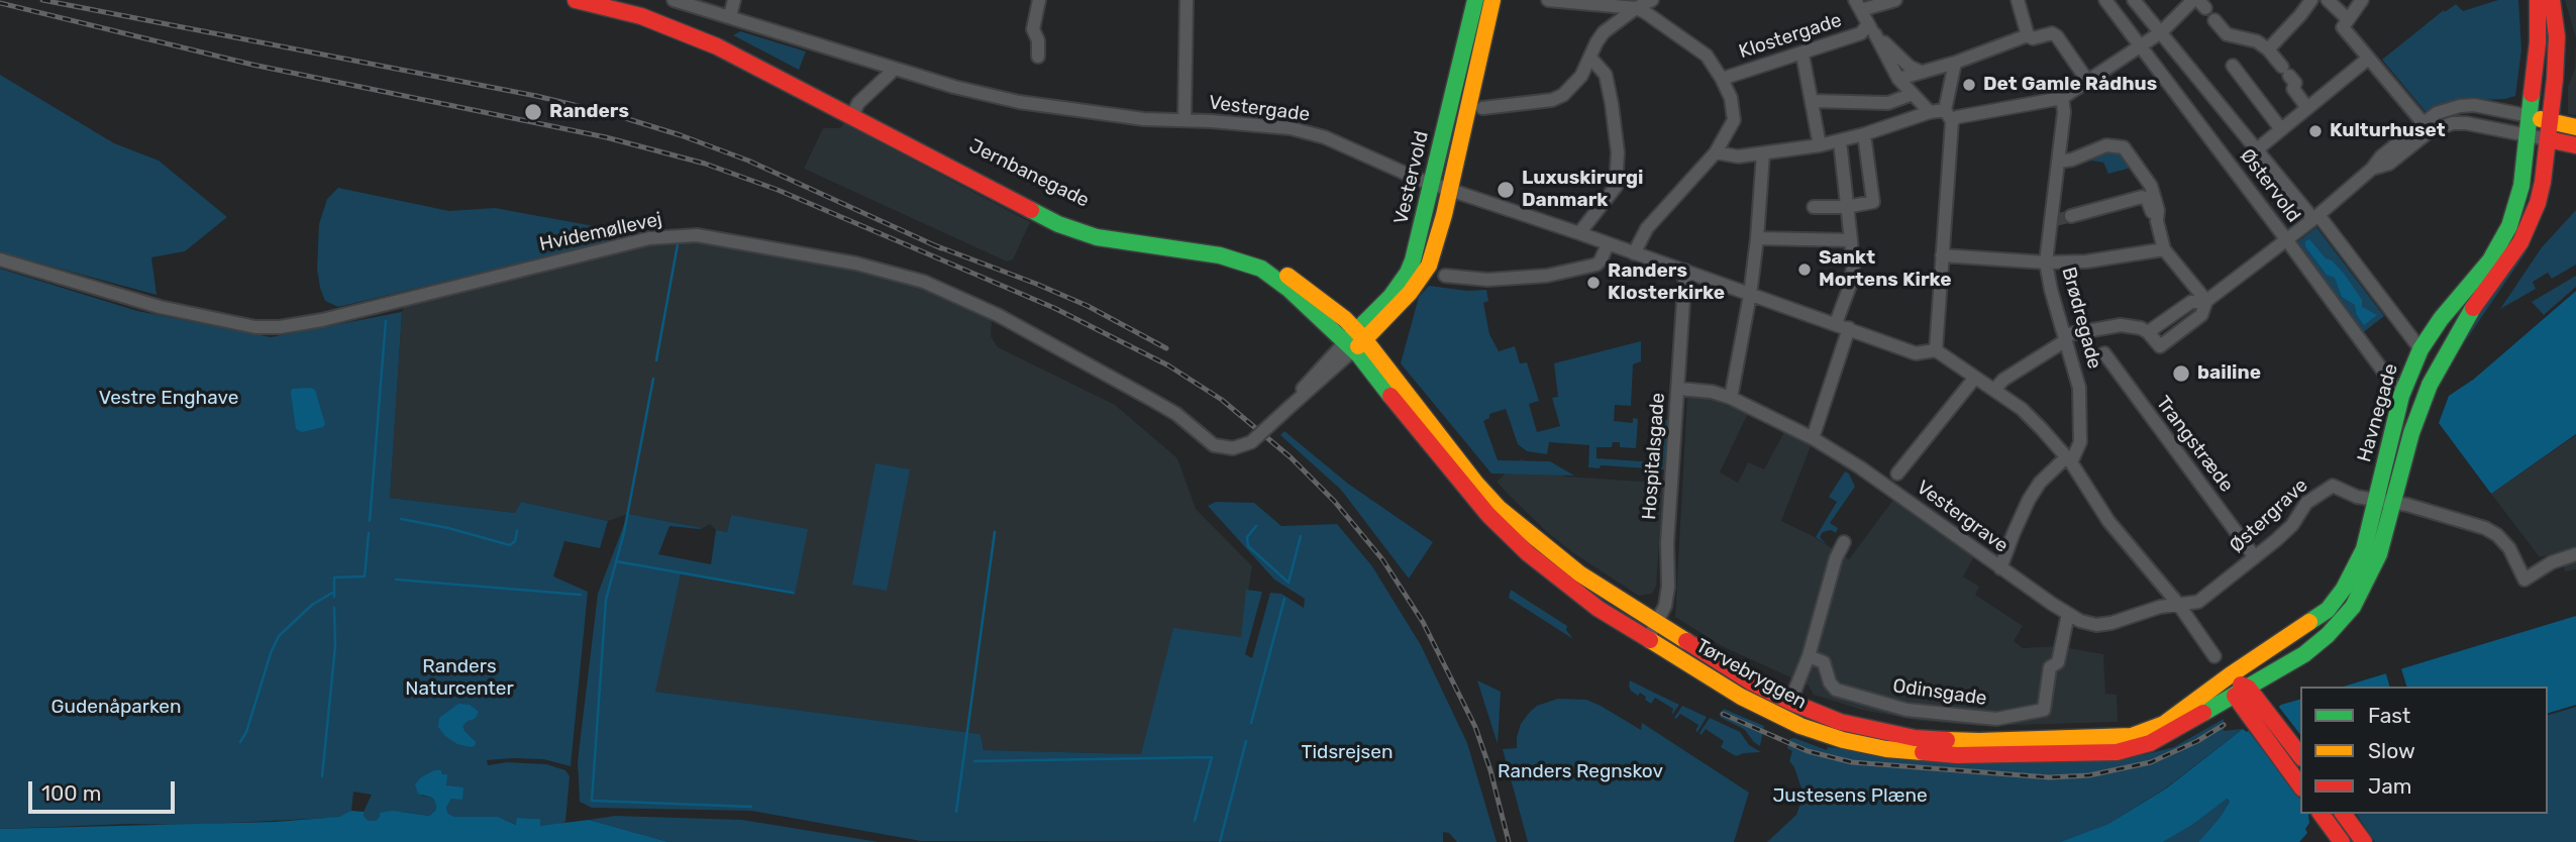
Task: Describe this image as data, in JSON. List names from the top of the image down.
{
  "streets": {
    "main road": [
      "Jernbanegade",
      "Vestervold",
      "Havnegade",
      "Tørvebryggen"
    ],
    "street": [
      "Klostergade",
      "Vestergade",
      "Østervold",
      "Hvidemøllevej",
      "Brødregade",
      "Trangstræde",
      "Hospitalsgade",
      "Østergrave",
      "Vestergrave",
      "Odinsgade"
    ]
  },
  "crossings": [
    ["Vestergade", "Vestervold"],
    ["Vestergade", "Hospitalsgade"],
    ["Jernbanegade", "Vestervold"],
    ["Jernbanegade", "Hvidemøllevej"],
    ["Jernbanegade", "Tørvebryggen"],
    ["Vestervold", "Hvidemøllevej"],
    ["Vestervold", "Tørvebryggen"],
    ["Østervold", "Havnegade"],
    ["Hvidemøllevej", "Tørvebryggen"],
    ["Havnegade", "Østergrave"],
    ["Havnegade", "Tørvebryggen"],
    ["Trangstræde", "Østergrave"],
    ["Hospitalsgade", "Vestergrave"],
    ["Hospitalsgade", "Tørvebryggen"],
    ["Østergrave", "Vestergrave"],
    ["Vestergrave", "Odinsgade"]
  ],
  "parks": [
    "Vestre Enghave",
    "Randers Naturcenter",
    "Gudenåparken",
    "Tidsrejsen",
    "Randers Regnskov",
    "Justesens Plæne"
  ],
  "places": [
    "Det Gamle Rådhus",
    "Randers",
    "Kulturhuset",
    "Luxuskirurgi Danmark",
    "Sankt Mortens Kirke",
    "Randers Klosterkirke",
    "bailine"
  ],
  "legend": ["Fast", "Slow", "Jam"],
  "scale_bar": "100 m"
}
